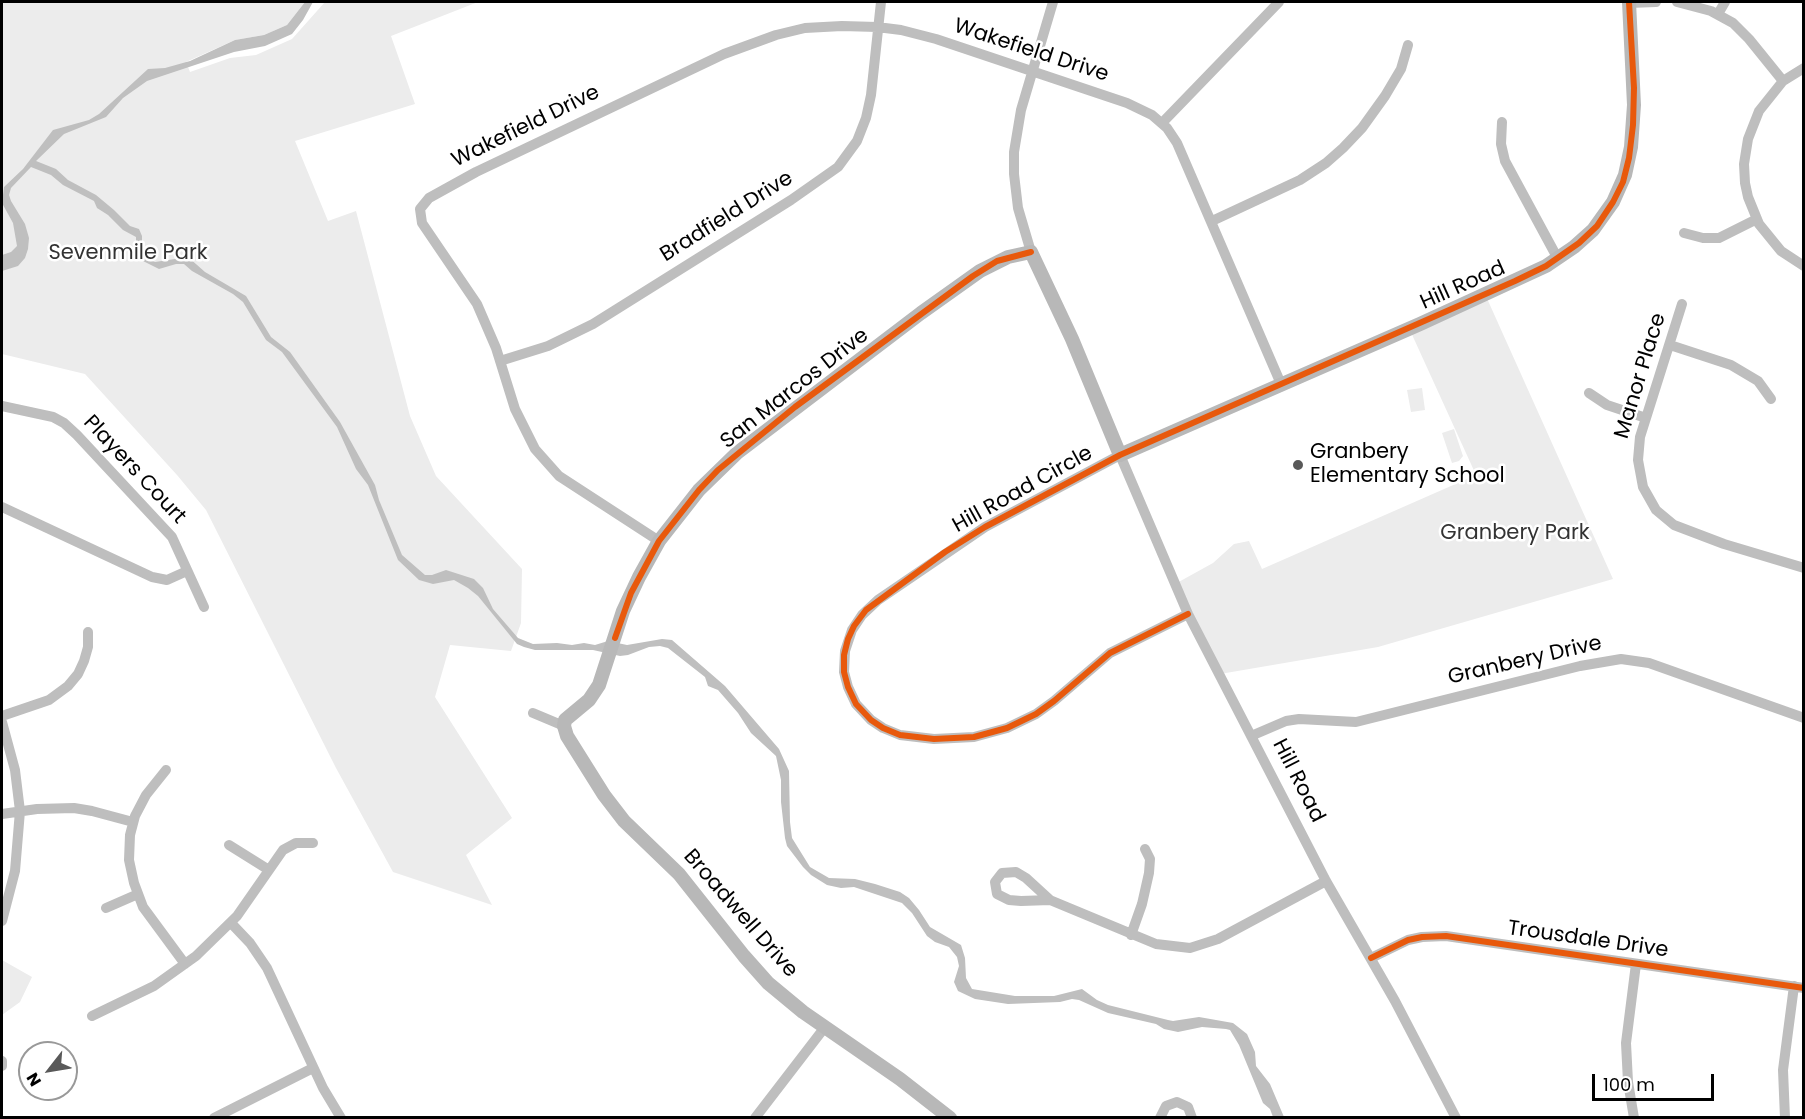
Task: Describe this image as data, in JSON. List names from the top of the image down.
{
  "streets": {
    "street": [
      "Wakefield Drive",
      "Bradfield Drive",
      "Hill Road",
      "Manor Place",
      "San Marcos Drive",
      "Players Court",
      "Hill Road Circle",
      "Granbery Drive",
      "Broadwell Drive",
      "Trousdale Drive"
    ]
  },
  "crossings": [
    ["Wakefield Drive", "Bradfield Drive"],
    ["Wakefield Drive", "Hill Road"],
    ["Hill Road", "San Marcos Drive"],
    ["Hill Road", "Hill Road Circle"],
    ["Hill Road", "Granbery Drive"],
    ["Hill Road", "Trousdale Drive"],
    ["San Marcos Drive", "Broadwell Drive"]
  ],
  "parks": ["Sevenmile Park", "Granbery Park"],
  "places": ["Granbery Elementary School"],
  "scale_bar": "100 m",
  "north": "bottom left"
}
